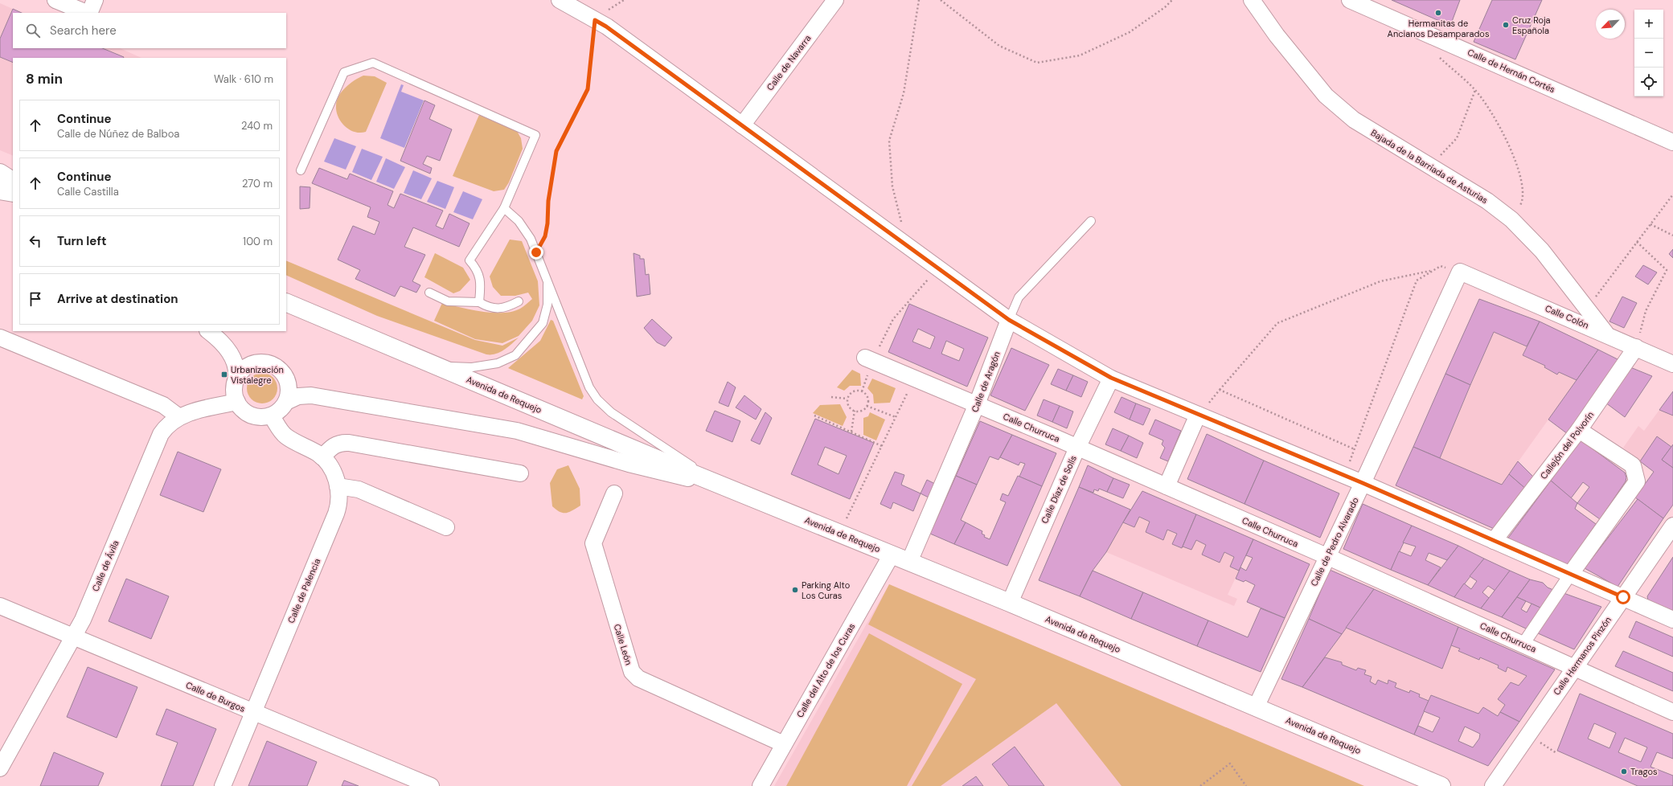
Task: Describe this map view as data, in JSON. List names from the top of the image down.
{
  "streets": {
    "highway": ["Avenida de Requejo"],
    "street": [
      "Calle de Navarra",
      "Calle de Hernán Cortés",
      "Bajada de la Barriada de Asturias",
      "Calle Colón",
      "Calle de Aragón",
      "Calle Churruca",
      "Callejón del Polvorín",
      "Calle Díaz de Solís",
      "Calle de Pedro Alvarado",
      "Calle de Ávila",
      "Calle de Palencia",
      "Calle León",
      "Calle Hermanos Pinzón",
      "Calle del Alto de los Curas",
      "Calle de Burgos"
    ]
  },
  "crossings": [
    ["Bajada de la Barriada de Asturias", "Calle Colón"],
    ["Calle Colón", "Callejón del Polvorín"],
    ["Calle Colón", "Calle de Pedro Alvarado"],
    ["Calle de Aragón", "Avenida de Requejo"],
    ["Calle de Aragón", "Calle Churruca"],
    ["Avenida de Requejo", "Calle Díaz de Solís"],
    ["Avenida de Requejo", "Calle de Pedro Alvarado"],
    ["Avenida de Requejo", "Calle del Alto de los Curas"],
    ["Calle Churruca", "Calle Díaz de Solís"],
    ["Calle Churruca", "Calle de Pedro Alvarado"],
    ["Calle Churruca", "Calle Hermanos Pinzón"],
    ["Calle de Ávila", "Calle de Palencia"],
    ["Calle de Ávila", "Calle de Burgos"],
    ["Calle de Palencia", "Calle de Burgos"],
    ["Calle León", "Calle del Alto de los Curas"]
  ],
  "places": {
    "other": [
      "Hermanitas de Ancianos Desamparados",
      "Cruz Roja Española",
      "Parking Alto Los Curas",
      "Tragos"
    ],
    "transit": ["Urbanización Vistalegre"]
  },
  "north": "bottom left",
  "page": {
    "map_buttons": ["+", "−"],
    "search": "Search here",
    "heading": ["8 min", "Walk · 610 m"],
    "list": [
      ["Continue", "Calle de Núñez de Balboa", "240 m"],
      ["Continue", "Calle Castilla", "270 m"],
      ["Turn left", "100 m"],
      "Arrive at destination"
    ]
  }
}
